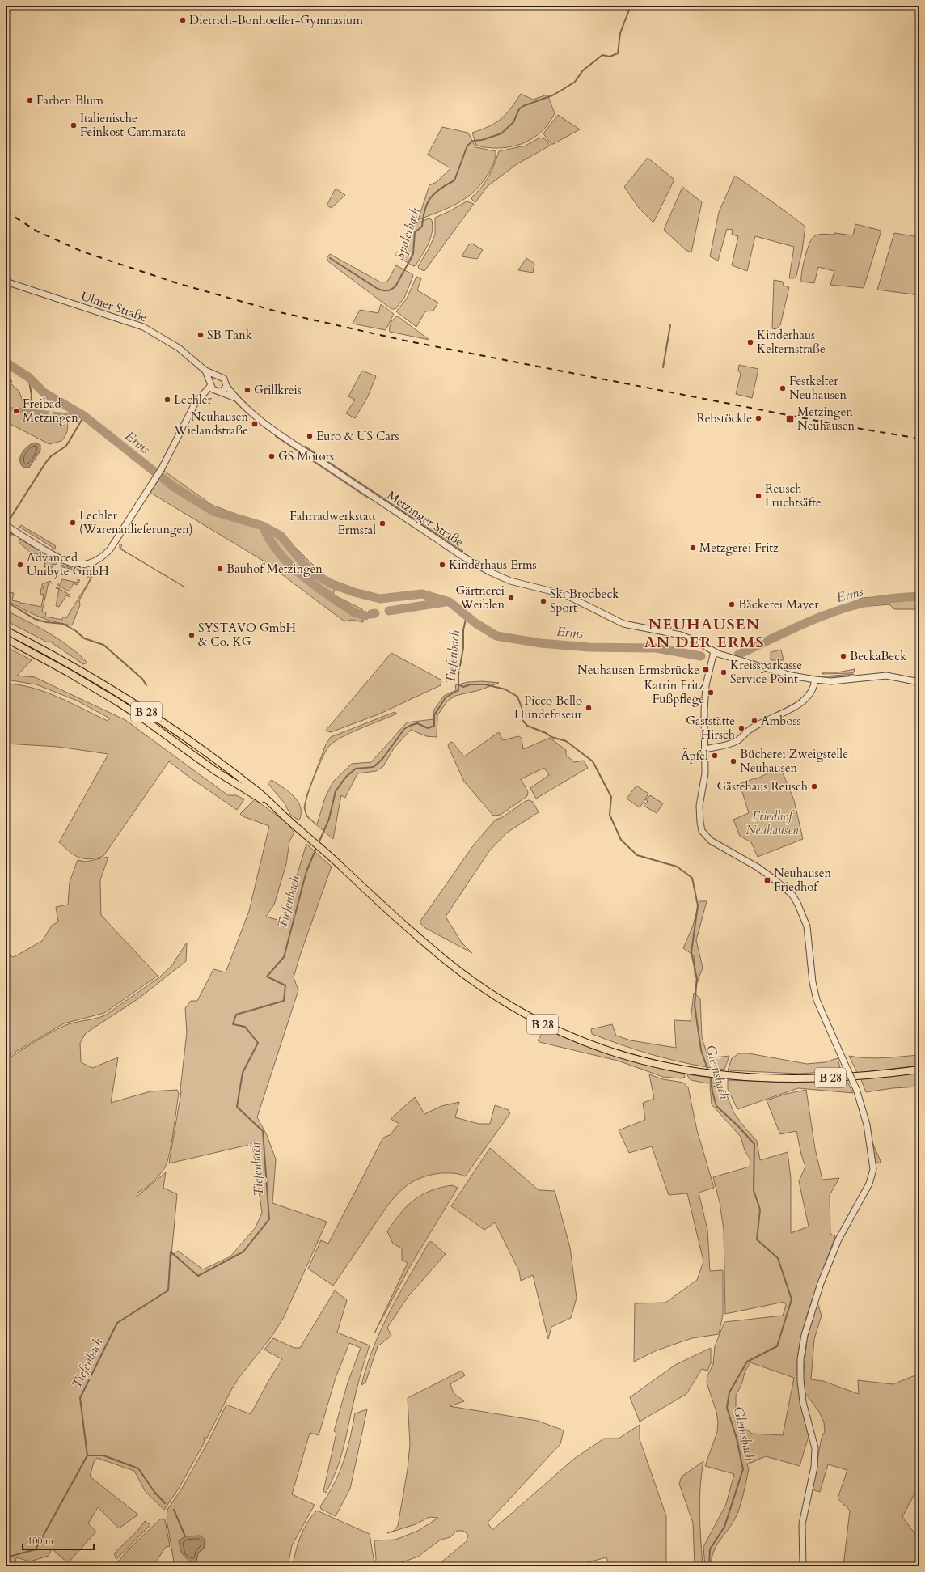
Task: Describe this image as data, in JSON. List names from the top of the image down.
{
  "streets": {
    "main road": ["B 28"],
    "street": ["Ulmer Straße", "Metzinger Straße"]
  },
  "crossings": [
    ["Ulmer Straße", "Metzinger Straße"]
  ],
  "districts": ["NEUHAUSEN AN DER ERMS"],
  "water": [
    "Spalerbach",
    "Erms",
    "Tiefenbach",
    "Glemsbach"
  ],
  "parks": ["Friedhof Neuhausen"],
  "places": {
    "other": [
      "Dietrich-Bonhoeffer-Gymnasium",
      "Farben Blum",
      "Italienische Feinkost Cammarata",
      "SB Tank",
      "Kinderhaus Kelternstraße",
      "Festkelter Neuhausen",
      "Grillkreis",
      "Lechler",
      "Freibad Metzingen",
      "Rebstöckle",
      "Euro & US Cars",
      "GS Motors",
      "Reusch Fruchtsäfte",
      "Lechler (Warenanlieferungen)",
      "Fahrradwerkstatt Ermstal",
      "Metzgerei Fritz",
      "Advanced Unibyte GmbH",
      "Kinderhaus Erms",
      "Bauhof Metzingen",
      "Gärtnerei Weiblen",
      "Ski Brodbeck Sport",
      "Bäckerei Mayer",
      "SYSTAVO GmbH & Co. KG",
      "BeckaBeck",
      "Kreissparkasse Service Point",
      "Katrin Fritz Fußpflege",
      "Picco Bello Hundefriseur",
      "Amboss",
      "Gaststätte Hirsch",
      "Äpfel",
      "Bücherei Zweigstelle Neuhausen",
      "Gästehaus Reusch"
    ],
    "transit": [
      "Metzingen Neuhausen",
      "Neuhausen Wielandstraße",
      "Neuhausen Ermsbrücke",
      "Neuhausen Friedhof"
    ]
  },
  "scale_bar": "100 m"
}
